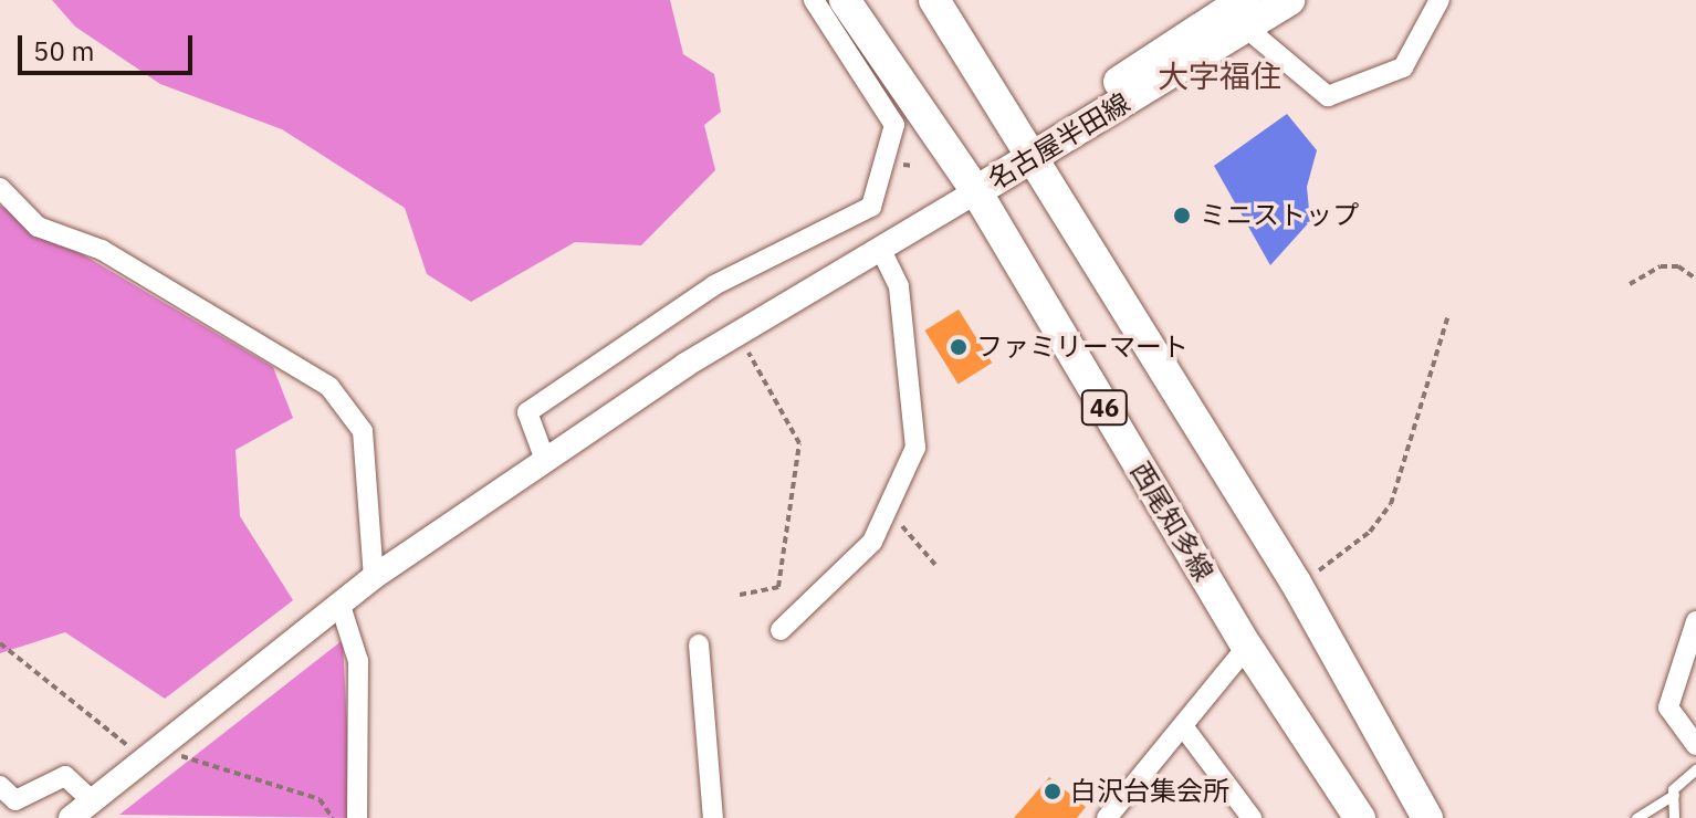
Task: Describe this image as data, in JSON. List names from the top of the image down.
{
  "streets": {
    "main road": ["名古屋半田線", "46", "西尾知多線"]
  },
  "crossings": [
    ["名古屋半田線", "西尾知多線"]
  ],
  "districts": ["大字福住"],
  "places": ["ミニストップ", "ファミリーマート", "白沢台集会所"],
  "scale_bar": "50 m"
}
